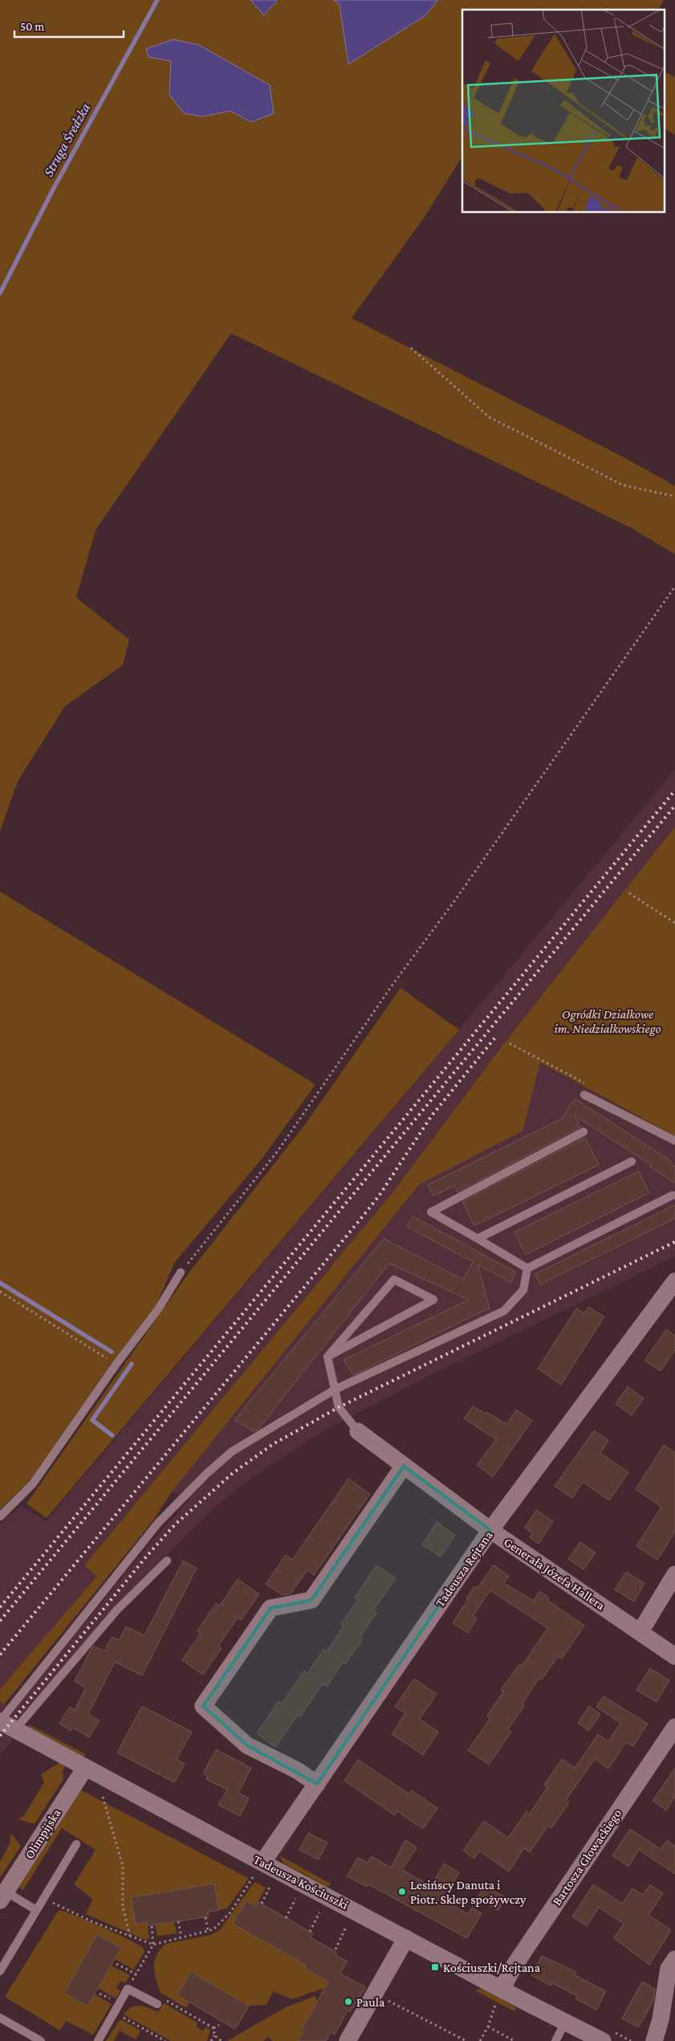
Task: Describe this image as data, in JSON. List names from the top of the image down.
{
  "streets": {
    "street": [
      "Tadeusza Rejtana",
      "Generała Józefa Hallera",
      "Olimpijska",
      "Bartosza Głowackiego",
      "Tadeusza Kościuszki"
    ]
  },
  "crossings": [
    ["Tadeusza Rejtana", "Generała Józefa Hallera"],
    ["Tadeusza Rejtana", "Tadeusza Kościuszki"],
    ["Olimpijska", "Tadeusza Kościuszki"],
    ["Bartosza Głowackiego", "Tadeusza Kościuszki"]
  ],
  "water": ["Struga Średzka"],
  "parks": ["Ogródki Działkowe im. Niedziałkowskiego"],
  "places": {
    "other": ["Lesińscy Danuta i Piotr. Sklep spożywczy", "Paula"],
    "transit": ["Kościuszki/Rejtana"]
  },
  "scale_bar": "50 m"
}
